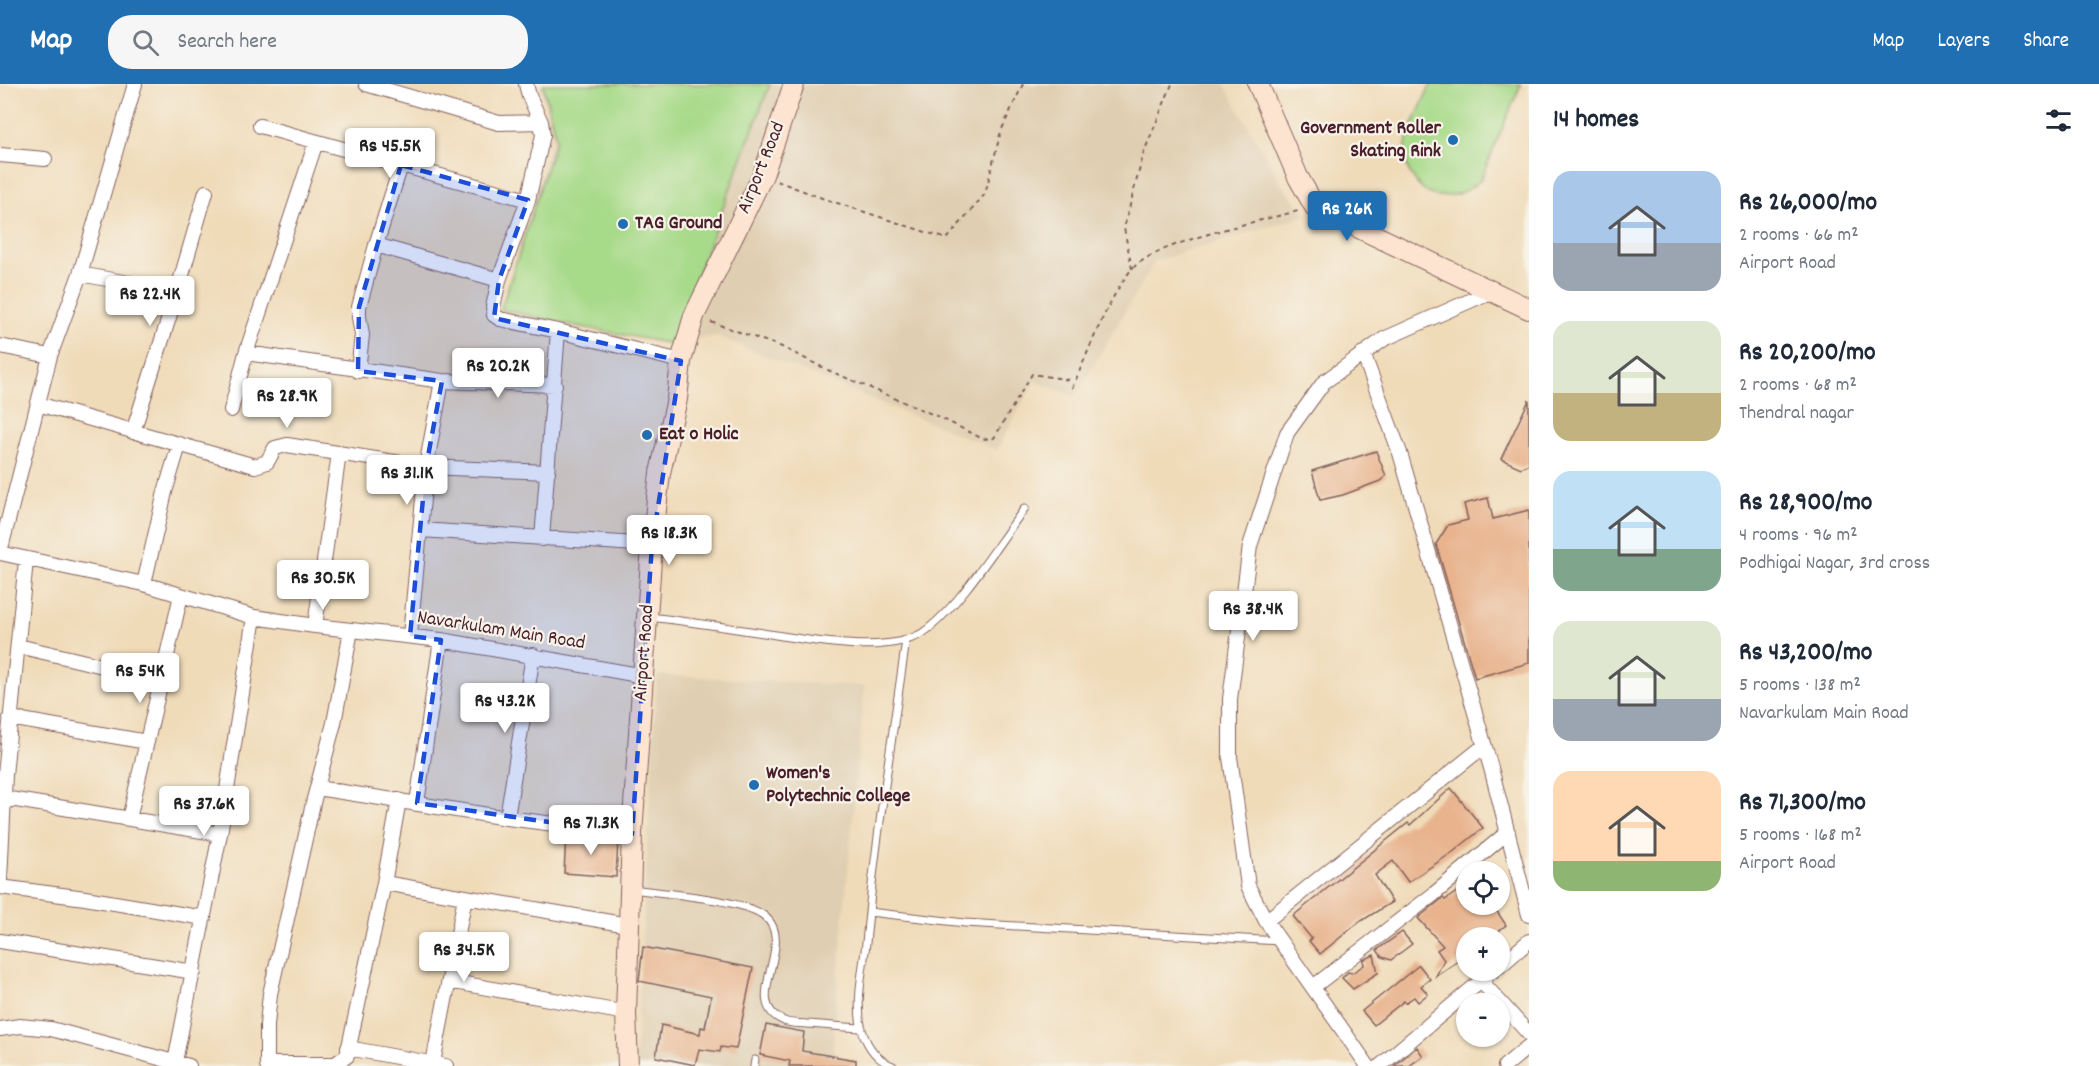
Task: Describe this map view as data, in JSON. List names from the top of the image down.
{
  "streets": {
    "street": ["Airport Road", "Navarkulam Main Road"]
  },
  "crossings": [
    ["Airport Road", "Navarkulam Main Road"]
  ],
  "places": [
    "Government Roller Skating Rink",
    "TAG Ground",
    "Eat o Holic",
    "Women's Polytechnic College"
  ],
  "page": {
    "header": "Map",
    "search": "Search here",
    "nav": ["Map", "Layers", "Share"],
    "heading": "14 homes",
    "price": [
      "Rs 45.5K",
      "Rs 26K",
      "Rs 22.4K",
      "Rs 20.2K",
      "Rs 28.9K",
      "Rs 31.1K",
      "Rs 18.3K",
      "Rs 30.5K",
      "Rs 38.4K",
      "Rs 54K",
      "Rs 43.2K",
      "Rs 37.6K",
      "Rs 71.3K",
      "Rs 34.5K"
    ],
    "list": [
      {
        "name": "Rs 26,000/mo",
        "note": "2 rooms · 66 m² · Airport Road"
      },
      {
        "name": "Rs 20,200/mo",
        "note": "2 rooms · 68 m² · Thendral nagar"
      },
      {
        "name": "Rs 28,900/mo",
        "note": "4 rooms · 96 m² · Podhigai Nagar, 3rd cross"
      },
      {
        "name": "Rs 43,200/mo",
        "note": "5 rooms · 138 m² · Navarkulam Main Road"
      },
      {
        "name": "Rs 71,300/mo",
        "note": "5 rooms · 168 m² · Airport Road"
      }
    ],
    "map_buttons": ["+", "−"]
  }
}
